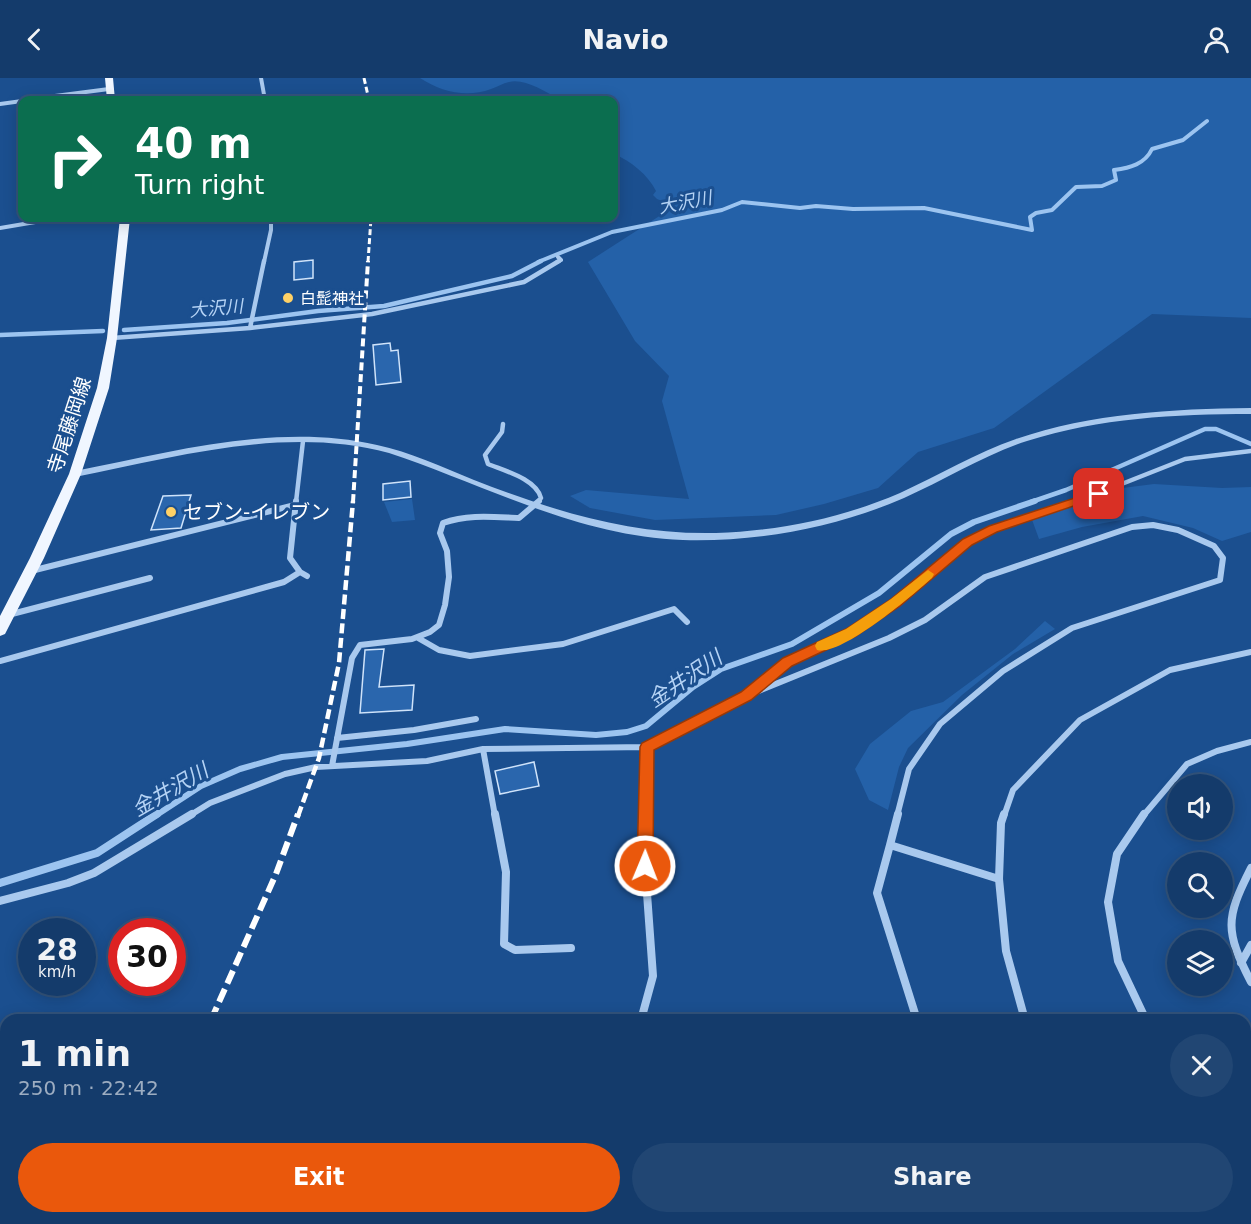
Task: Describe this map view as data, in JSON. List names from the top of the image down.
{
  "streets": {
    "main road": ["寺尾藤岡線"]
  },
  "water": ["大沢川", "金井沢川"],
  "places": ["白髭神社", "セブン-イレブン"],
  "page": {
    "header": "Navio",
    "turn": ["40 m", "Turn right"],
    "speed": "28 km/h",
    "limit": "30",
    "heading": ["1 min", "250 m · 22:42"],
    "buttons": ["Exit", "Share"]
  }
}
